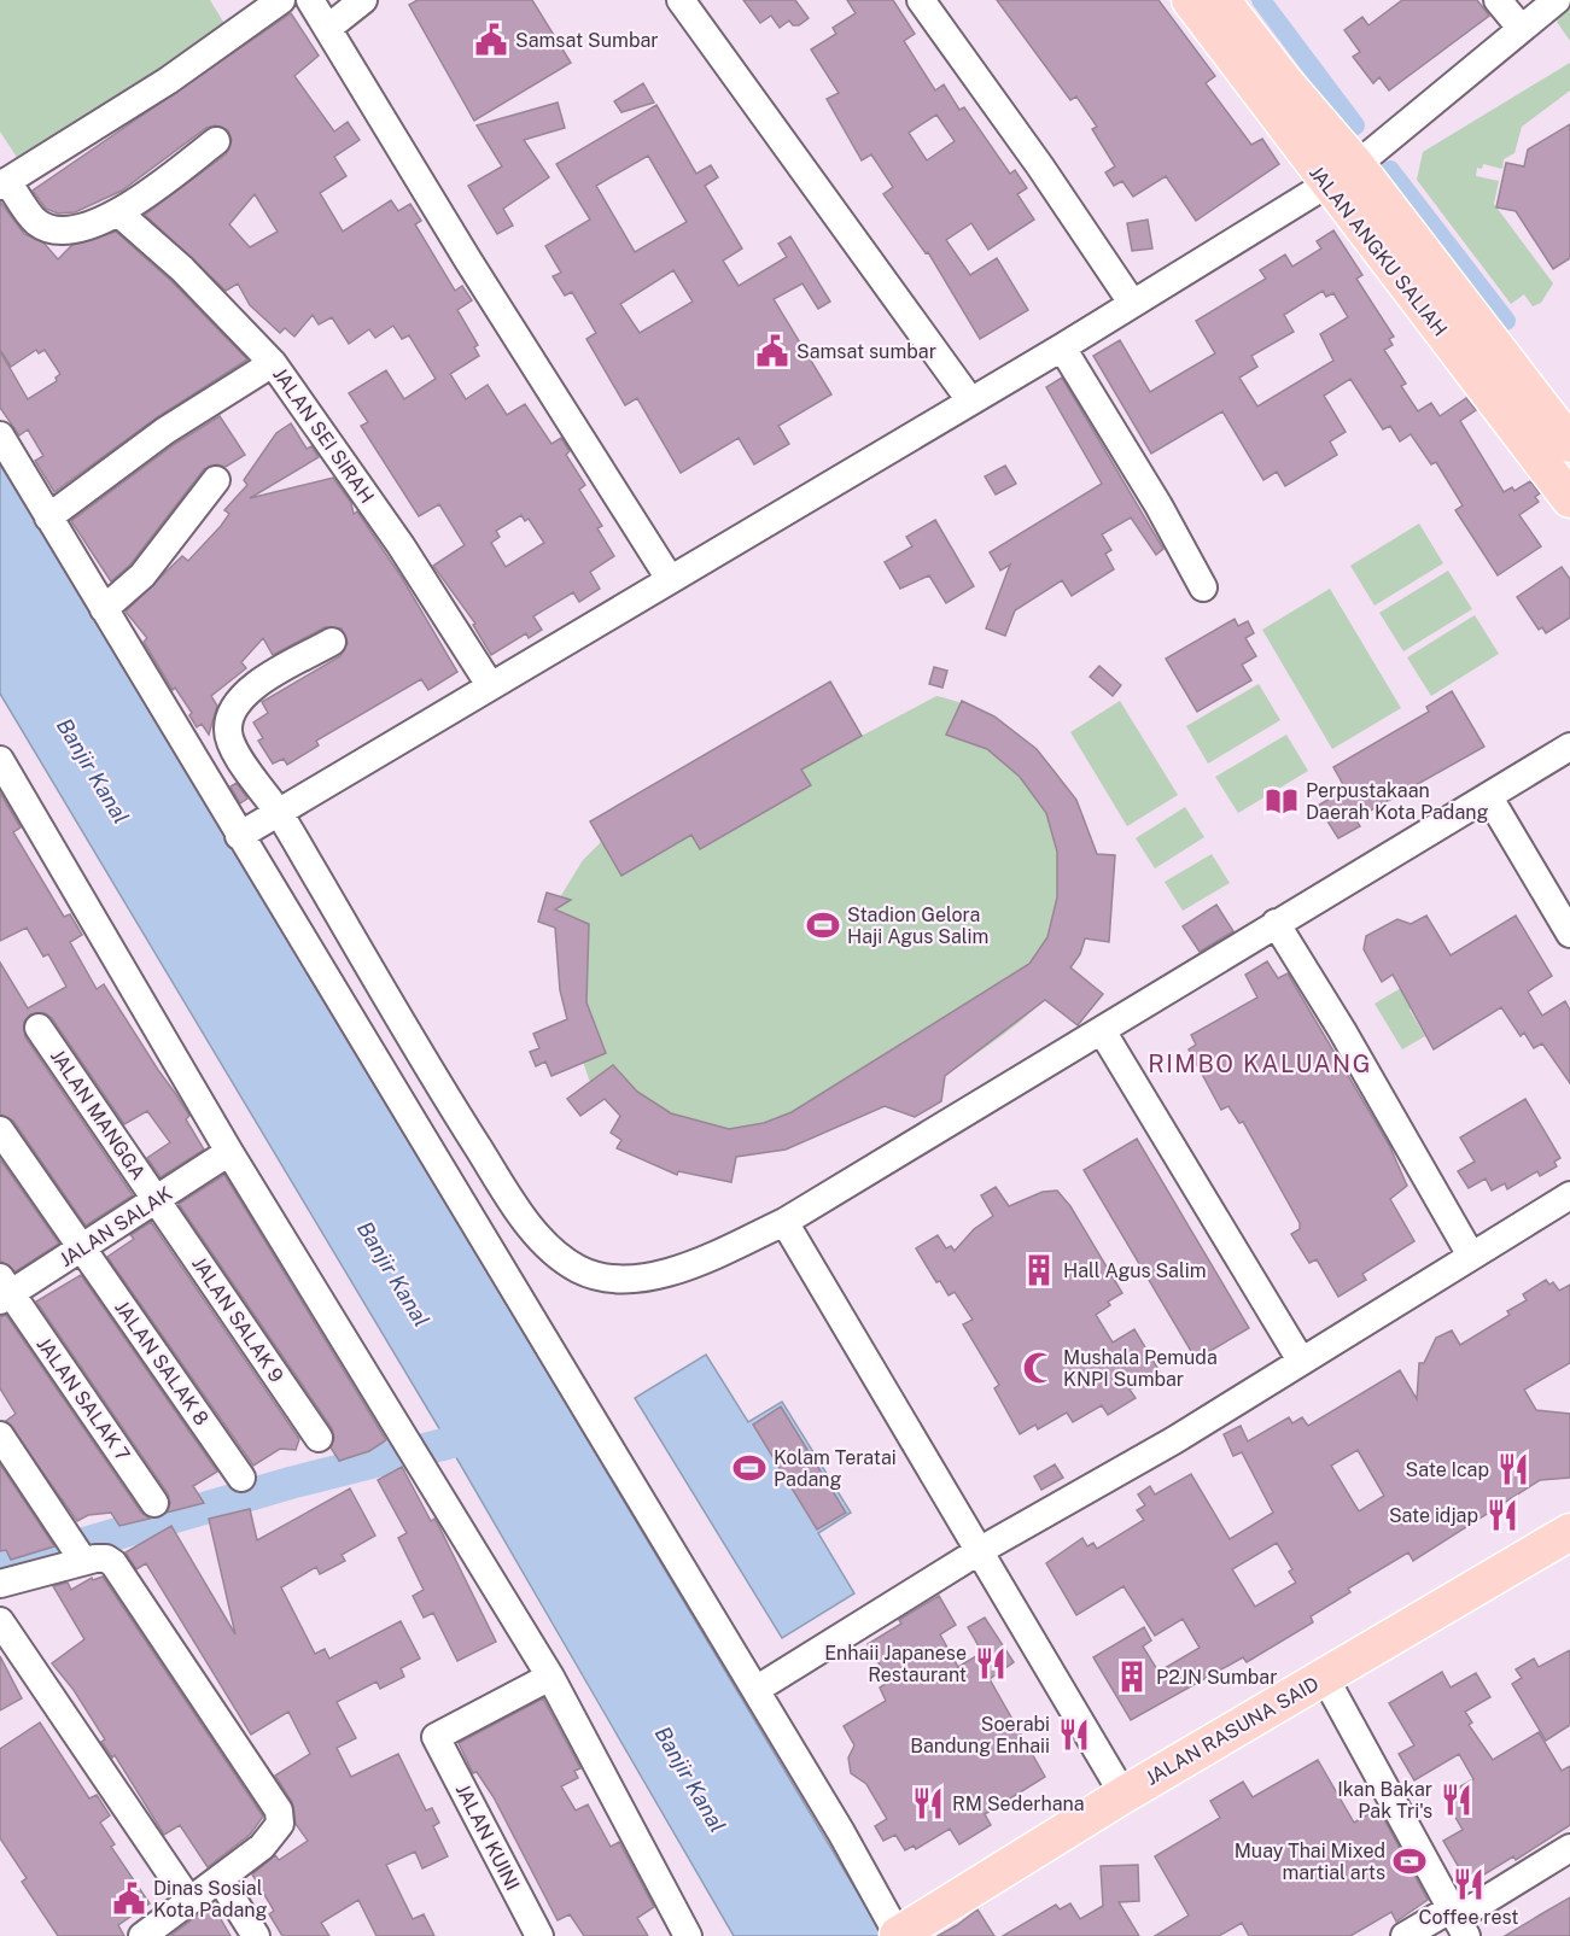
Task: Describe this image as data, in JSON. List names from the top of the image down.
{
  "streets": {
    "main road": ["JALAN ANGKU SALIAH", "JALAN RASUNA SAID"],
    "street": [
      "JALAN SEI SIRAH",
      "JALAN MANGGA",
      "JALAN SALAK",
      "JALAN SALAK 9",
      "JALAN SALAK 8",
      "JALAN SALAK 7",
      "JALAN KUINI"
    ]
  },
  "crossings": [
    ["JALAN MANGGA", "JALAN SALAK"],
    ["JALAN MANGGA", "JALAN SALAK 9"],
    ["JALAN SALAK", "JALAN SALAK 9"],
    ["JALAN SALAK", "JALAN SALAK 8"],
    ["JALAN SALAK", "JALAN SALAK 7"]
  ],
  "districts": ["RIMBO KALUANG"],
  "water": ["Banjir Kanal"],
  "places": {
    "public building": ["Samsat Sumbar", "Samsat sumbar", "Dinas Sosial Kota Padang"],
    "library": ["Perpustakaan Daerah Kota Padang"],
    "sports": ["Stadion Gelora Haji Agus Salim", "Kolam Teratai Padang", "Muay Thai Mixed martial arts"],
    "building": ["Hall Agus Salim", "P2JN Sumbar"],
    "mosque": ["Mushala Pemuda KNPI Sumbar"],
    "restaurant": [
      "Sate Icap",
      "Sate idjap",
      "Enhaii Japanese Restaurant",
      "Soerabi Bandung Enhaii",
      "Ikan Bakar Pak Tri's",
      "RM Sederhana",
      "Coffee rest"
    ]
  }
}
